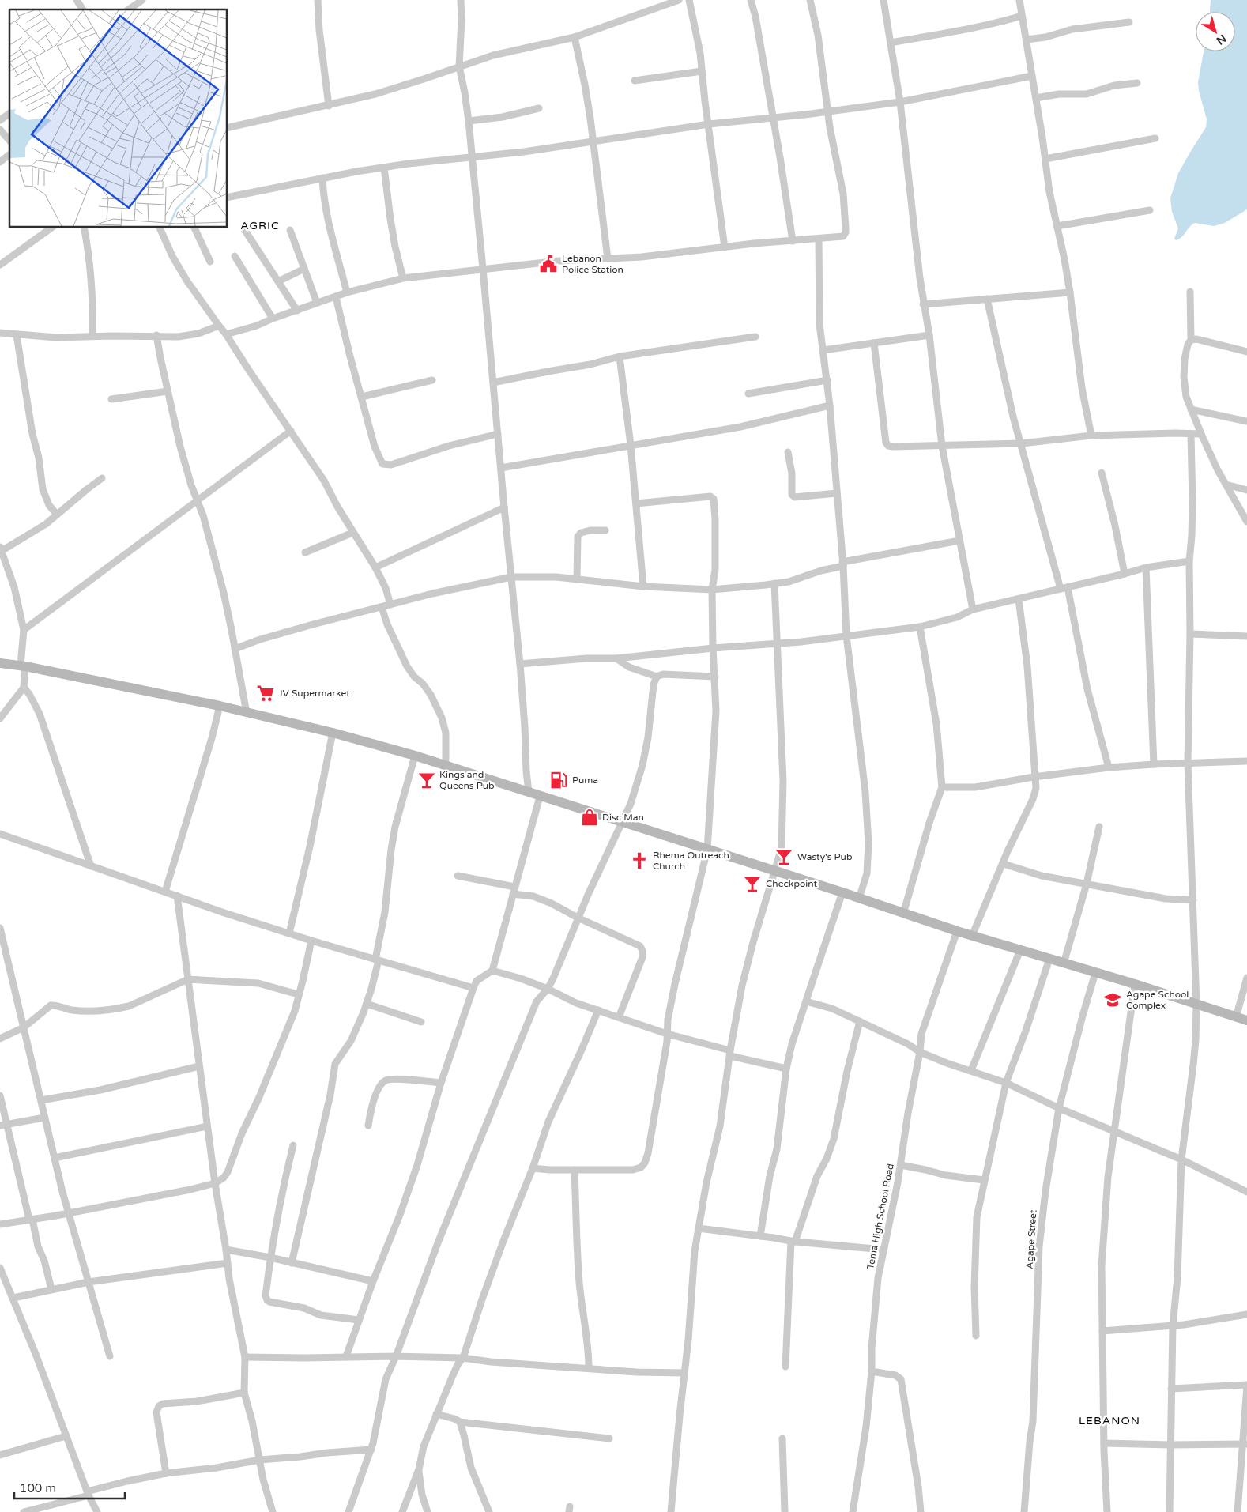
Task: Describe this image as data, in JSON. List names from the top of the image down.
{
  "streets": {
    "street": ["Tema High School Road", "Agape Street"]
  },
  "districts": ["AGRIC", "LEBANON"],
  "places": {
    "public building": ["Lebanon Police Station"],
    "supermarket": ["JV Supermarket"],
    "bar": ["Kings and Queens Pub", "Wasty's Pub", "Checkpoint"],
    "fuel station": ["Puma"],
    "shop": ["Disc Man"],
    "church": ["Rhema Outreach Church"],
    "school or university": ["Agape School Complex"]
  },
  "scale_bar": "100 m",
  "north": "bottom right"
}
